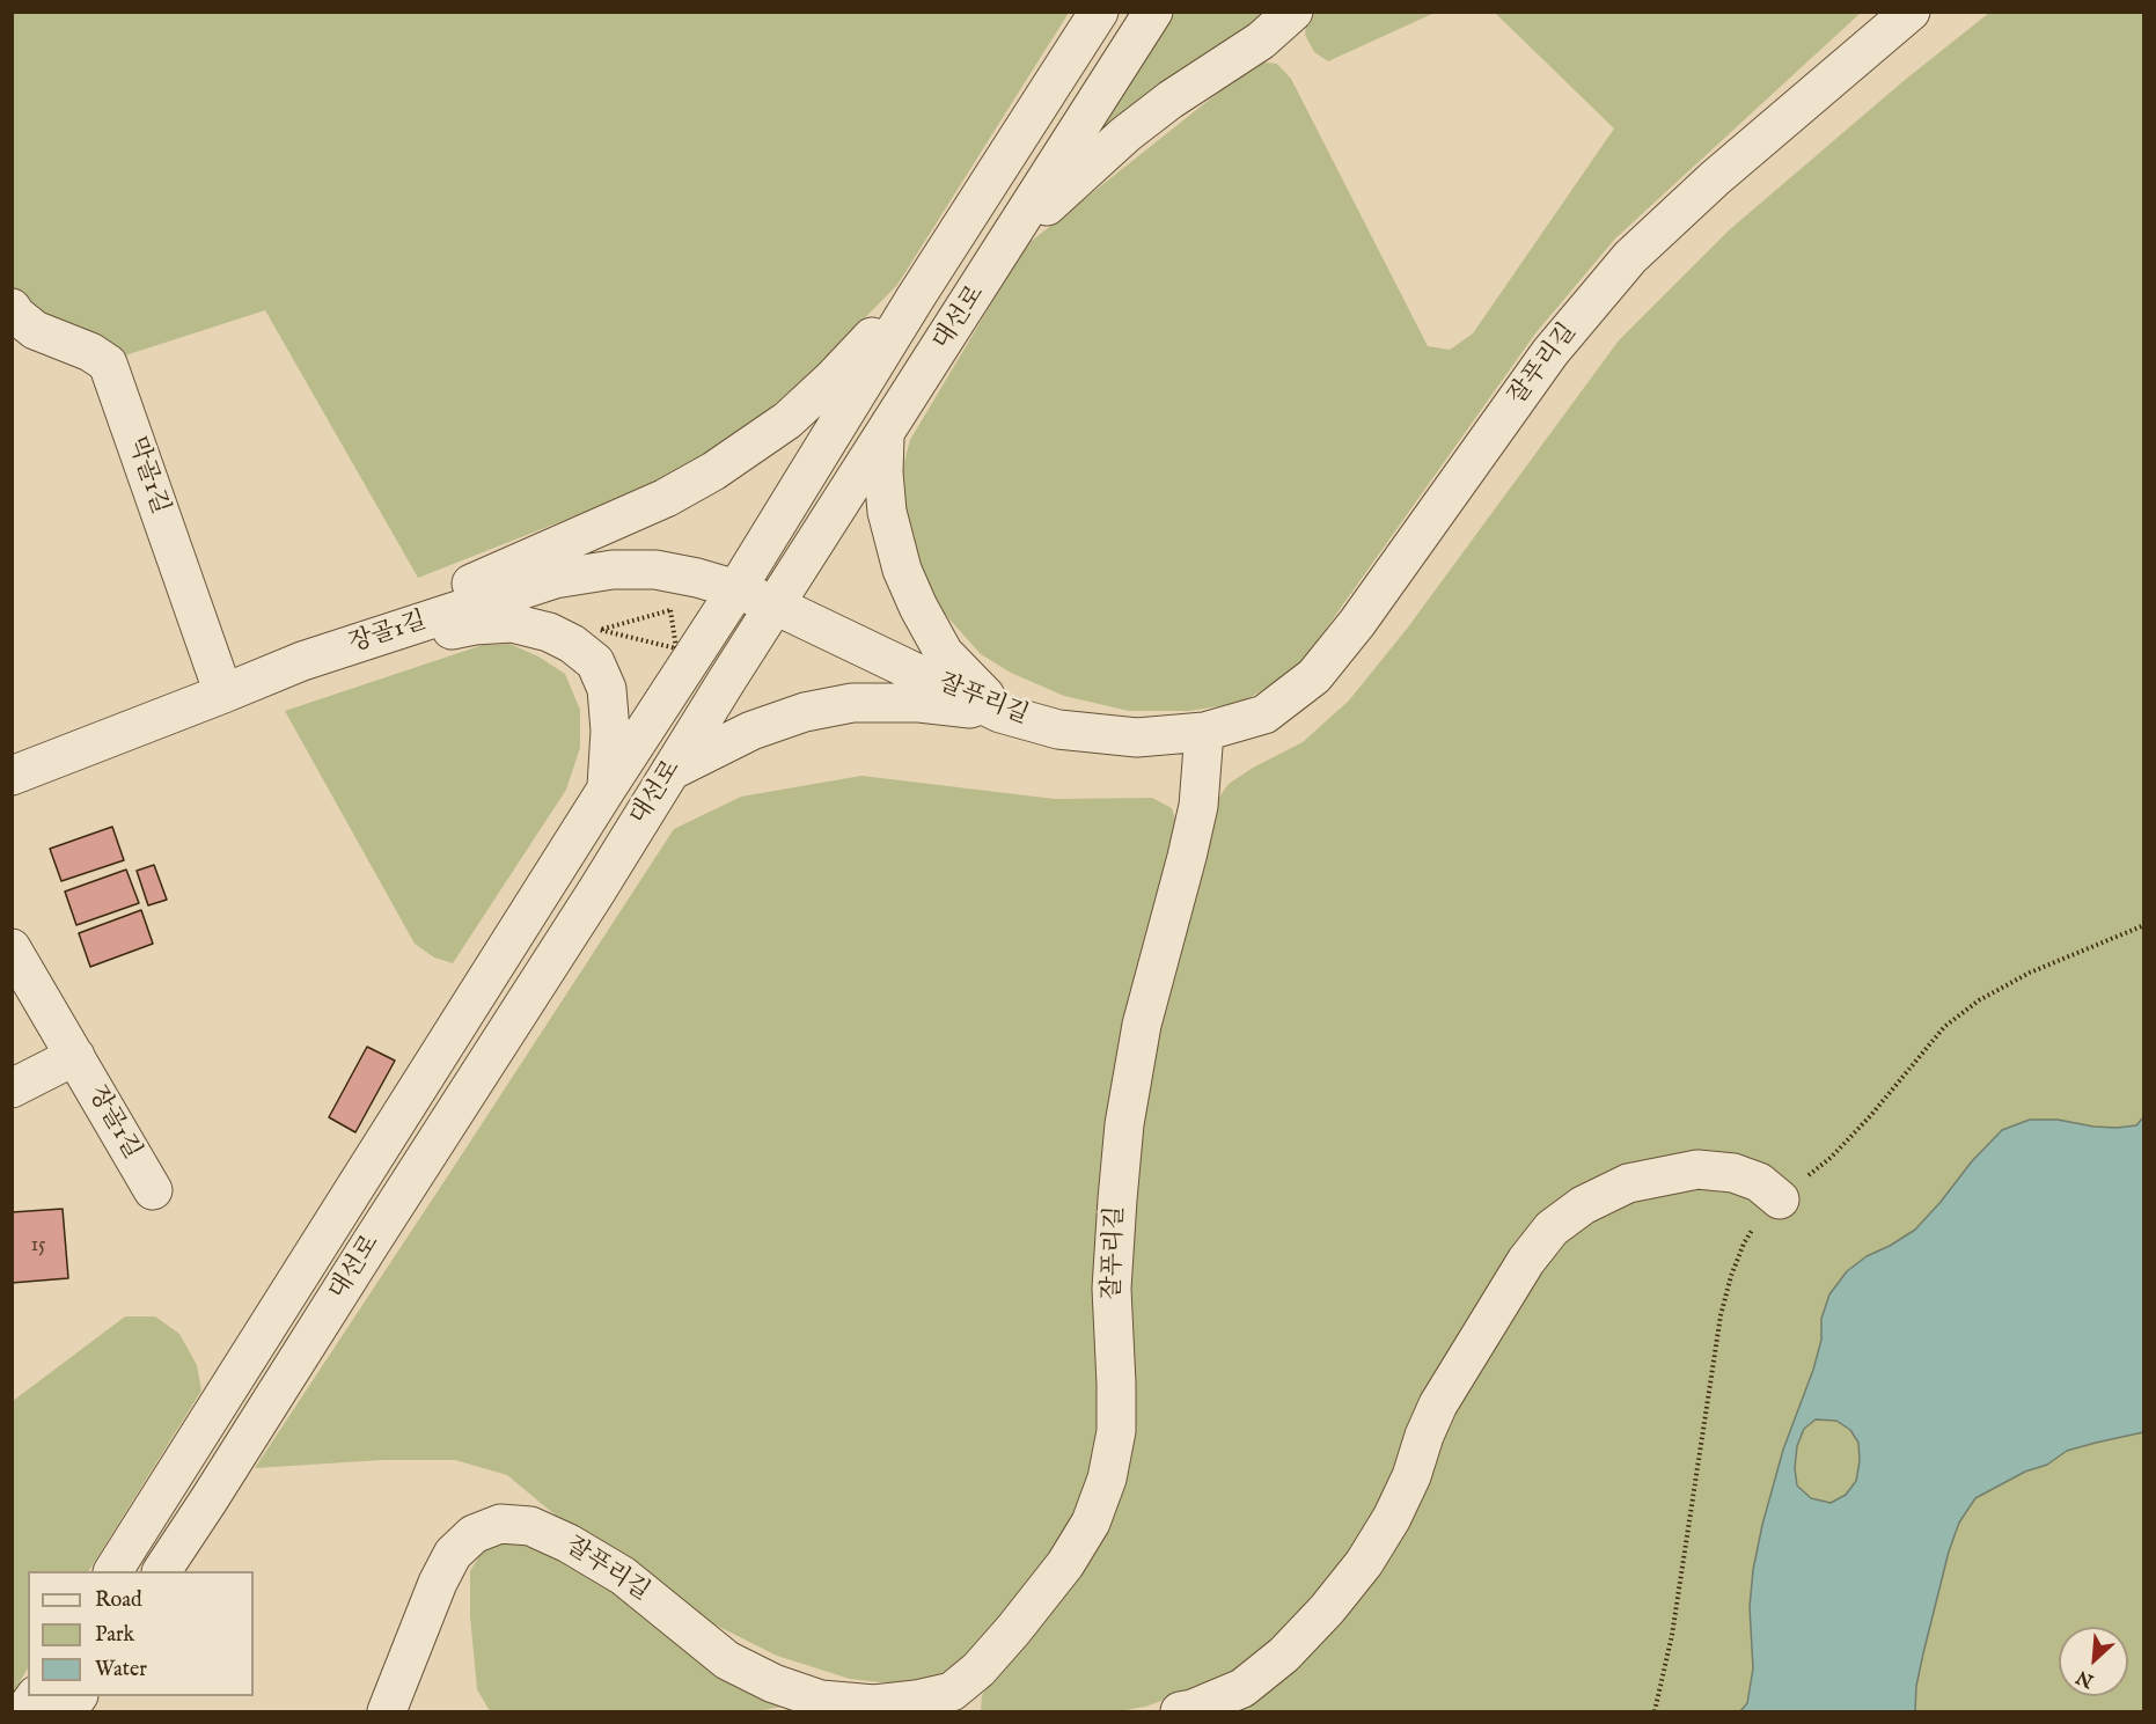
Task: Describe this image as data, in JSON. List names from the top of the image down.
{
  "streets": {
    "street": [
      "대선로",
      "잘푸리길",
      "막골1길",
      "장골1길"
    ]
  },
  "crossings": [
    ["대선로", "잘푸리길"],
    ["대선로", "장골1길"],
    ["잘푸리길", "장골1길"],
    ["막골1길", "장골1길"]
  ],
  "house_numbers": ["15"],
  "legend": ["Road", "Park", "Water"],
  "north": "bottom left"
}
